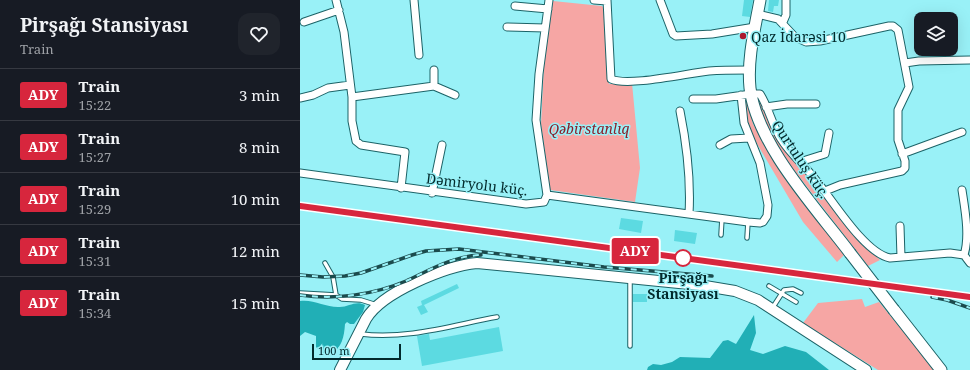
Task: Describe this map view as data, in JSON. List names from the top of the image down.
{
  "streets": {
    "main road": ["Qurtuluş küç."],
    "street": ["Dəmiryolu küç."]
  },
  "parks": ["Qəbirstanlıq"],
  "places": ["Qaz İdarəsi 10", "Pirşağı Stansiyası"],
  "scale_bar": "100 m",
  "page": {
    "heading": ["Pirşağı Stansiyası", "Train"],
    "on_map": "ADY",
    "list": [
      {
        "mark": "ADY",
        "name": "Train",
        "note": "15:22",
        "value": "3 min"
      },
      {
        "mark": "ADY",
        "name": "Train",
        "note": "15:27",
        "value": "8 min"
      },
      {
        "mark": "ADY",
        "name": "Train",
        "note": "15:29",
        "value": "10 min"
      },
      {
        "mark": "ADY",
        "name": "Train",
        "note": "15:31",
        "value": "12 min"
      },
      {
        "mark": "ADY",
        "name": "Train",
        "note": "15:34",
        "value": "15 min"
      }
    ],
    "scale": "100 m"
  }
}
